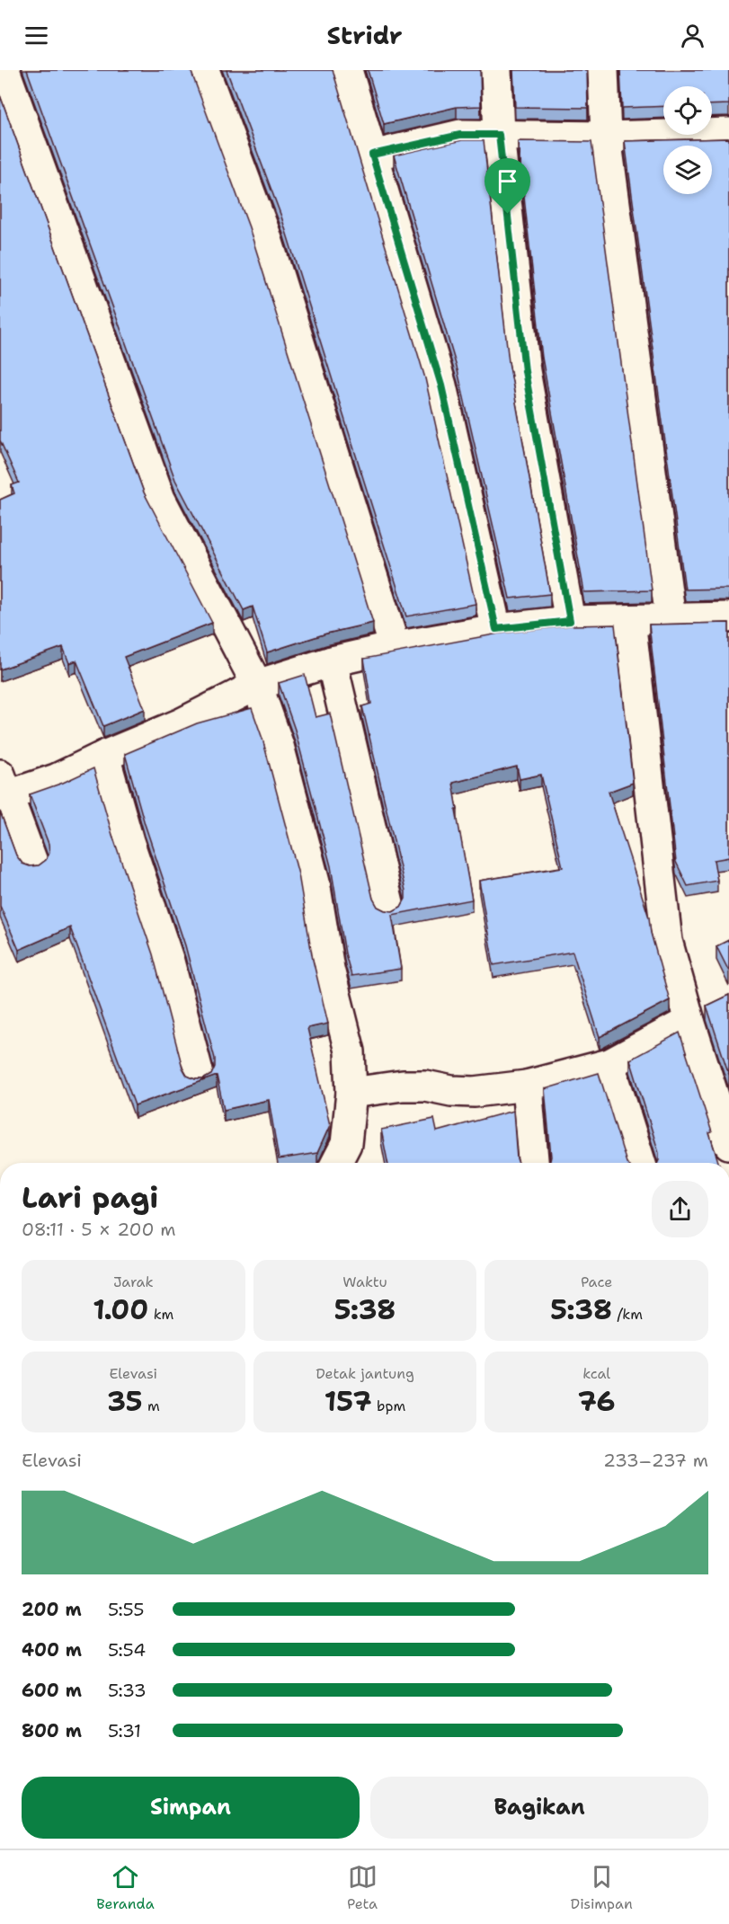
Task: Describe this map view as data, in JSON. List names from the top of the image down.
{
  "page": {
    "header": "Stridr",
    "heading": ["Lari pagi", "08:11 · 5 × 200 m"],
    "stats": [
      ["Jarak", "1.00 km"],
      ["Waktu", "5:38"],
      ["Pace", "5:38 /km"],
      ["Elevasi", "35 m"],
      ["Detak jantung", "157 bpm"],
      ["kcal", "76"]
    ],
    "chart": ["Elevasi", "233–237 m"],
    "list": [
      {
        "name": "200 m",
        "note": "5:55"
      },
      {
        "name": "400 m",
        "note": "5:54"
      },
      {
        "name": "600 m",
        "note": "5:33"
      },
      {
        "name": "800 m",
        "note": "5:31"
      }
    ],
    "buttons": ["Simpan", "Bagikan"],
    "tabs": ["Beranda", "Peta", "Disimpan"]
  }
}
